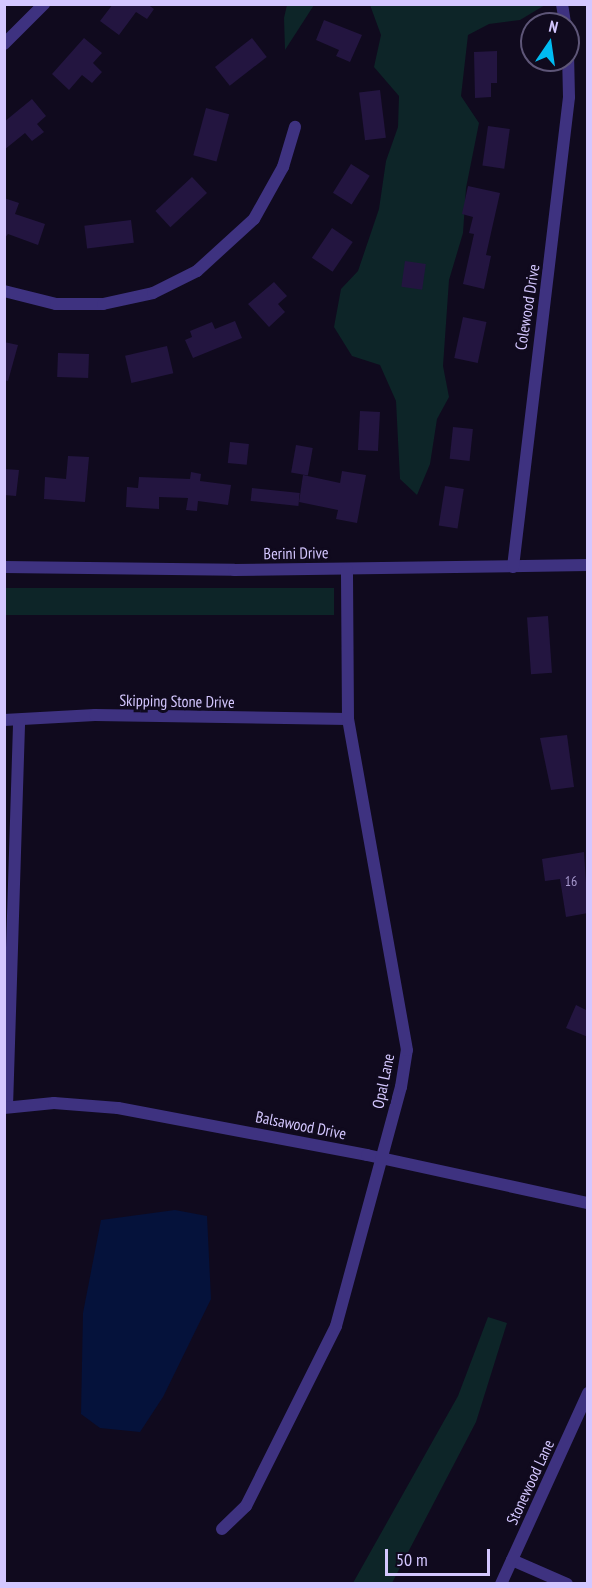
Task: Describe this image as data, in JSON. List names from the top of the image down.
{
  "streets": {
    "street": [
      "Colewood Drive",
      "Berini Drive",
      "Skipping Stone Drive",
      "Opal Lane",
      "Balsawood Drive",
      "Stonewood Lane"
    ]
  },
  "crossings": [
    ["Colewood Drive", "Berini Drive"],
    ["Berini Drive", "Opal Lane"],
    ["Skipping Stone Drive", "Opal Lane"],
    ["Opal Lane", "Balsawood Drive"]
  ],
  "house_numbers": ["16"],
  "scale_bar": "50 m",
  "north": "top"
}
